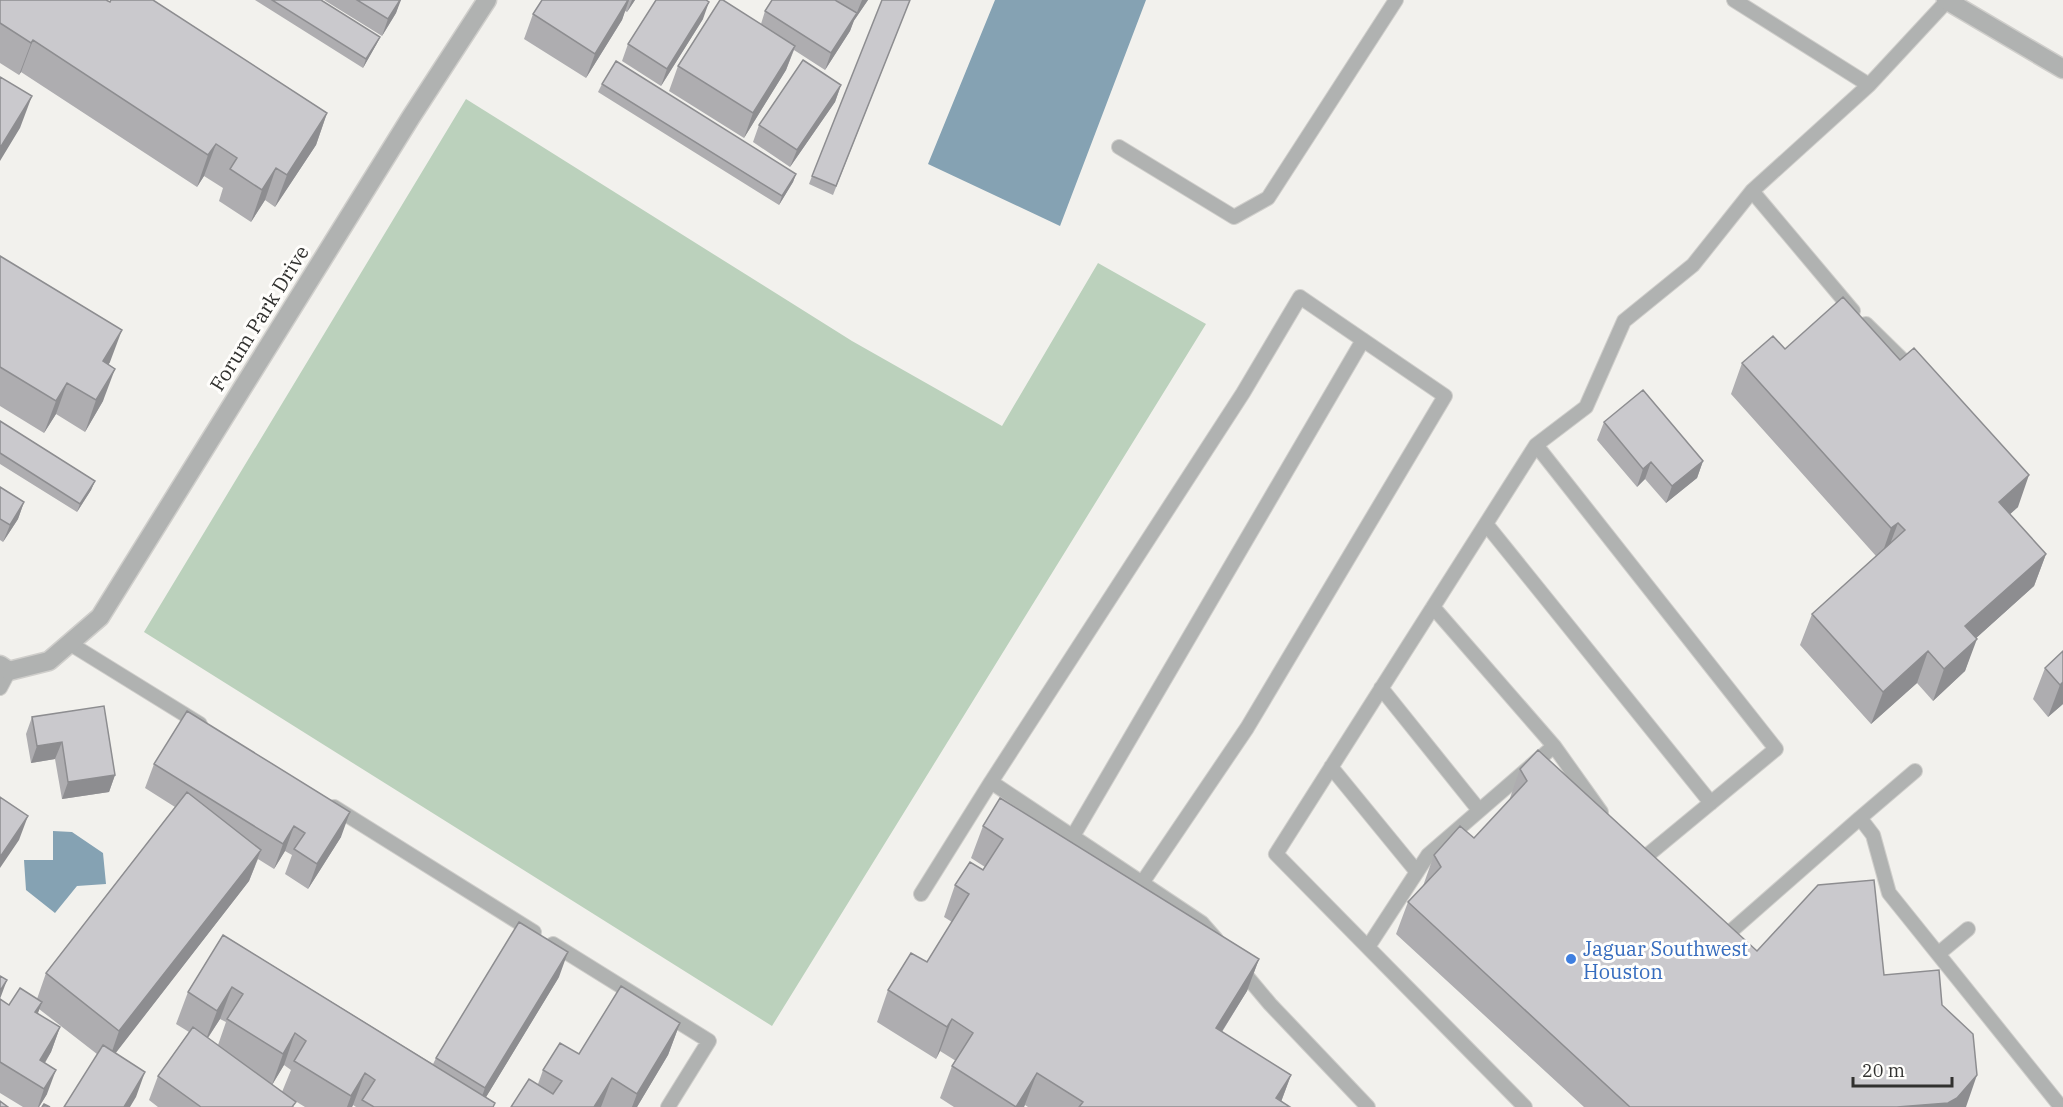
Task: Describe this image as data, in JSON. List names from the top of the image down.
{
  "streets": {
    "street": ["Forum Park Drive"]
  },
  "places": ["Jaguar Southwest Houston"],
  "scale_bar": "20 m"
}
